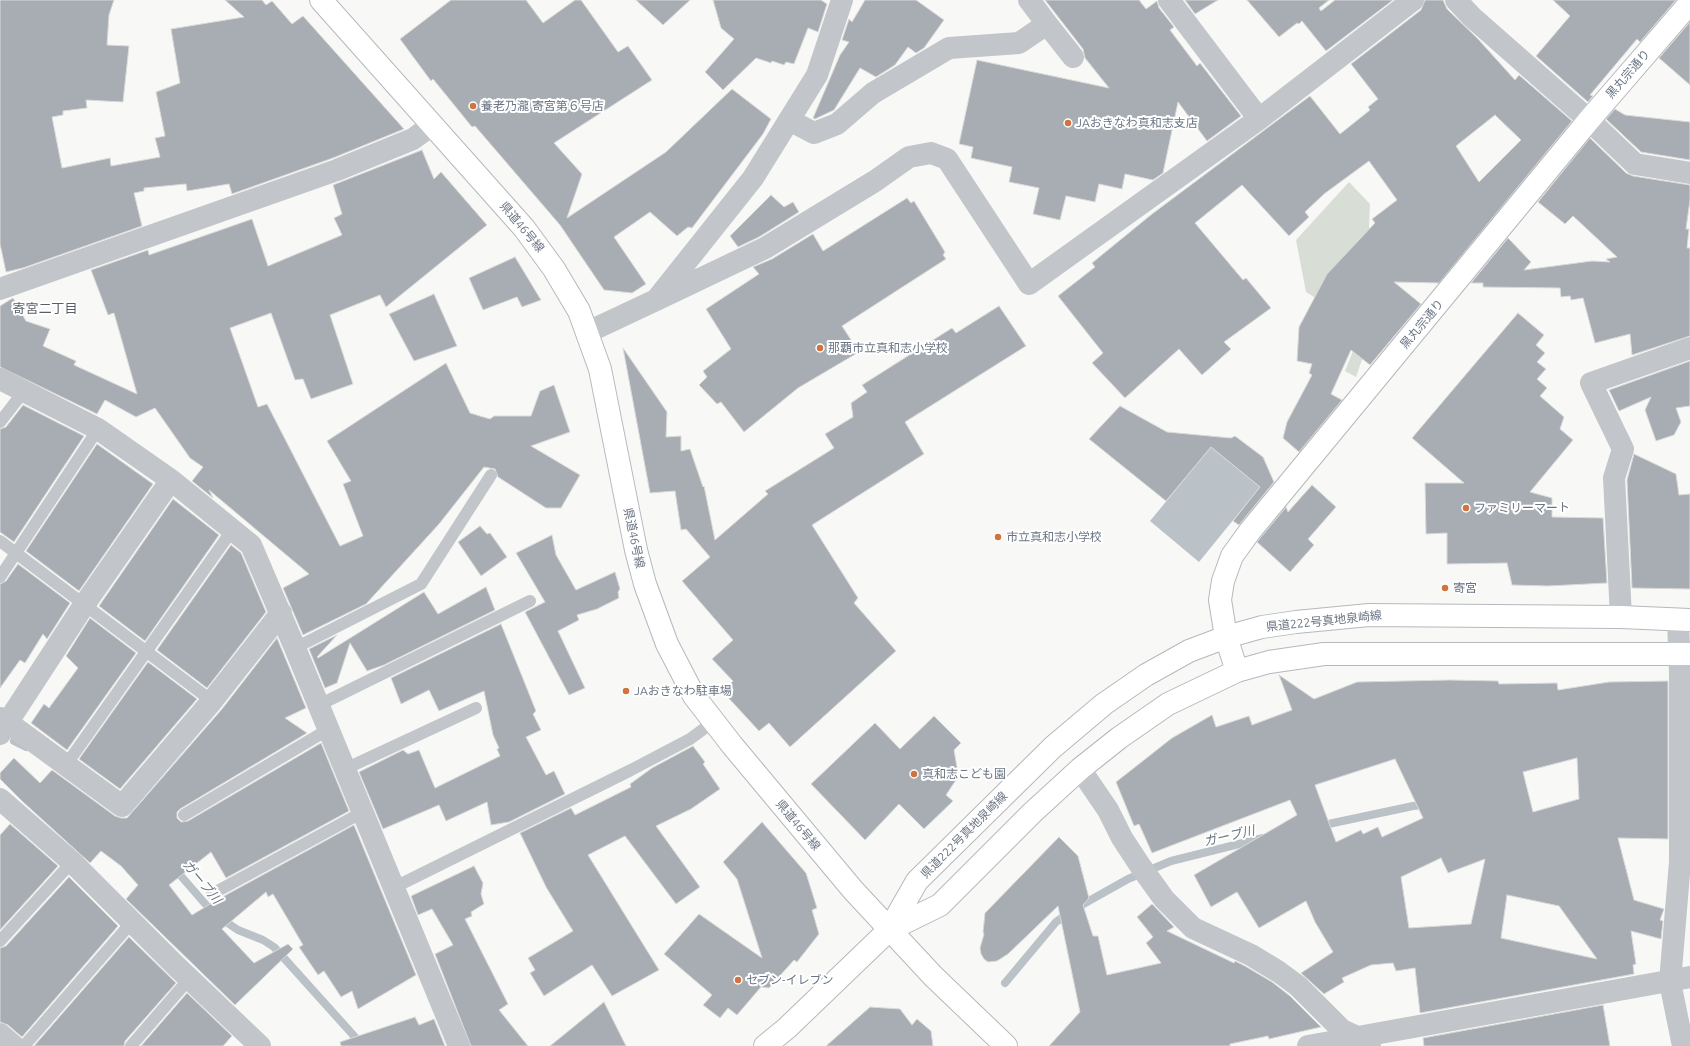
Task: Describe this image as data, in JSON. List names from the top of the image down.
{
  "streets": {
    "main road": ["黒丸宗通り", "県道46号線", "県道222号真地泉崎線"]
  },
  "crossings": [
    ["黒丸宗通り", "県道222号真地泉崎線"],
    ["県道46号線", "県道222号真地泉崎線"]
  ],
  "districts": ["寄宮二丁目"],
  "water": ["ガーブ川"],
  "places": [
    "養老乃瀧 寄宮第６号店",
    "JAおきなわ真和志支店",
    "那覇市立真和志小学校",
    "ファミリーマート",
    "市立真和志小学校",
    "寄宮",
    "JAおきなわ駐車場",
    "真和志こども園",
    "セブン-イレブン"
  ]
}
